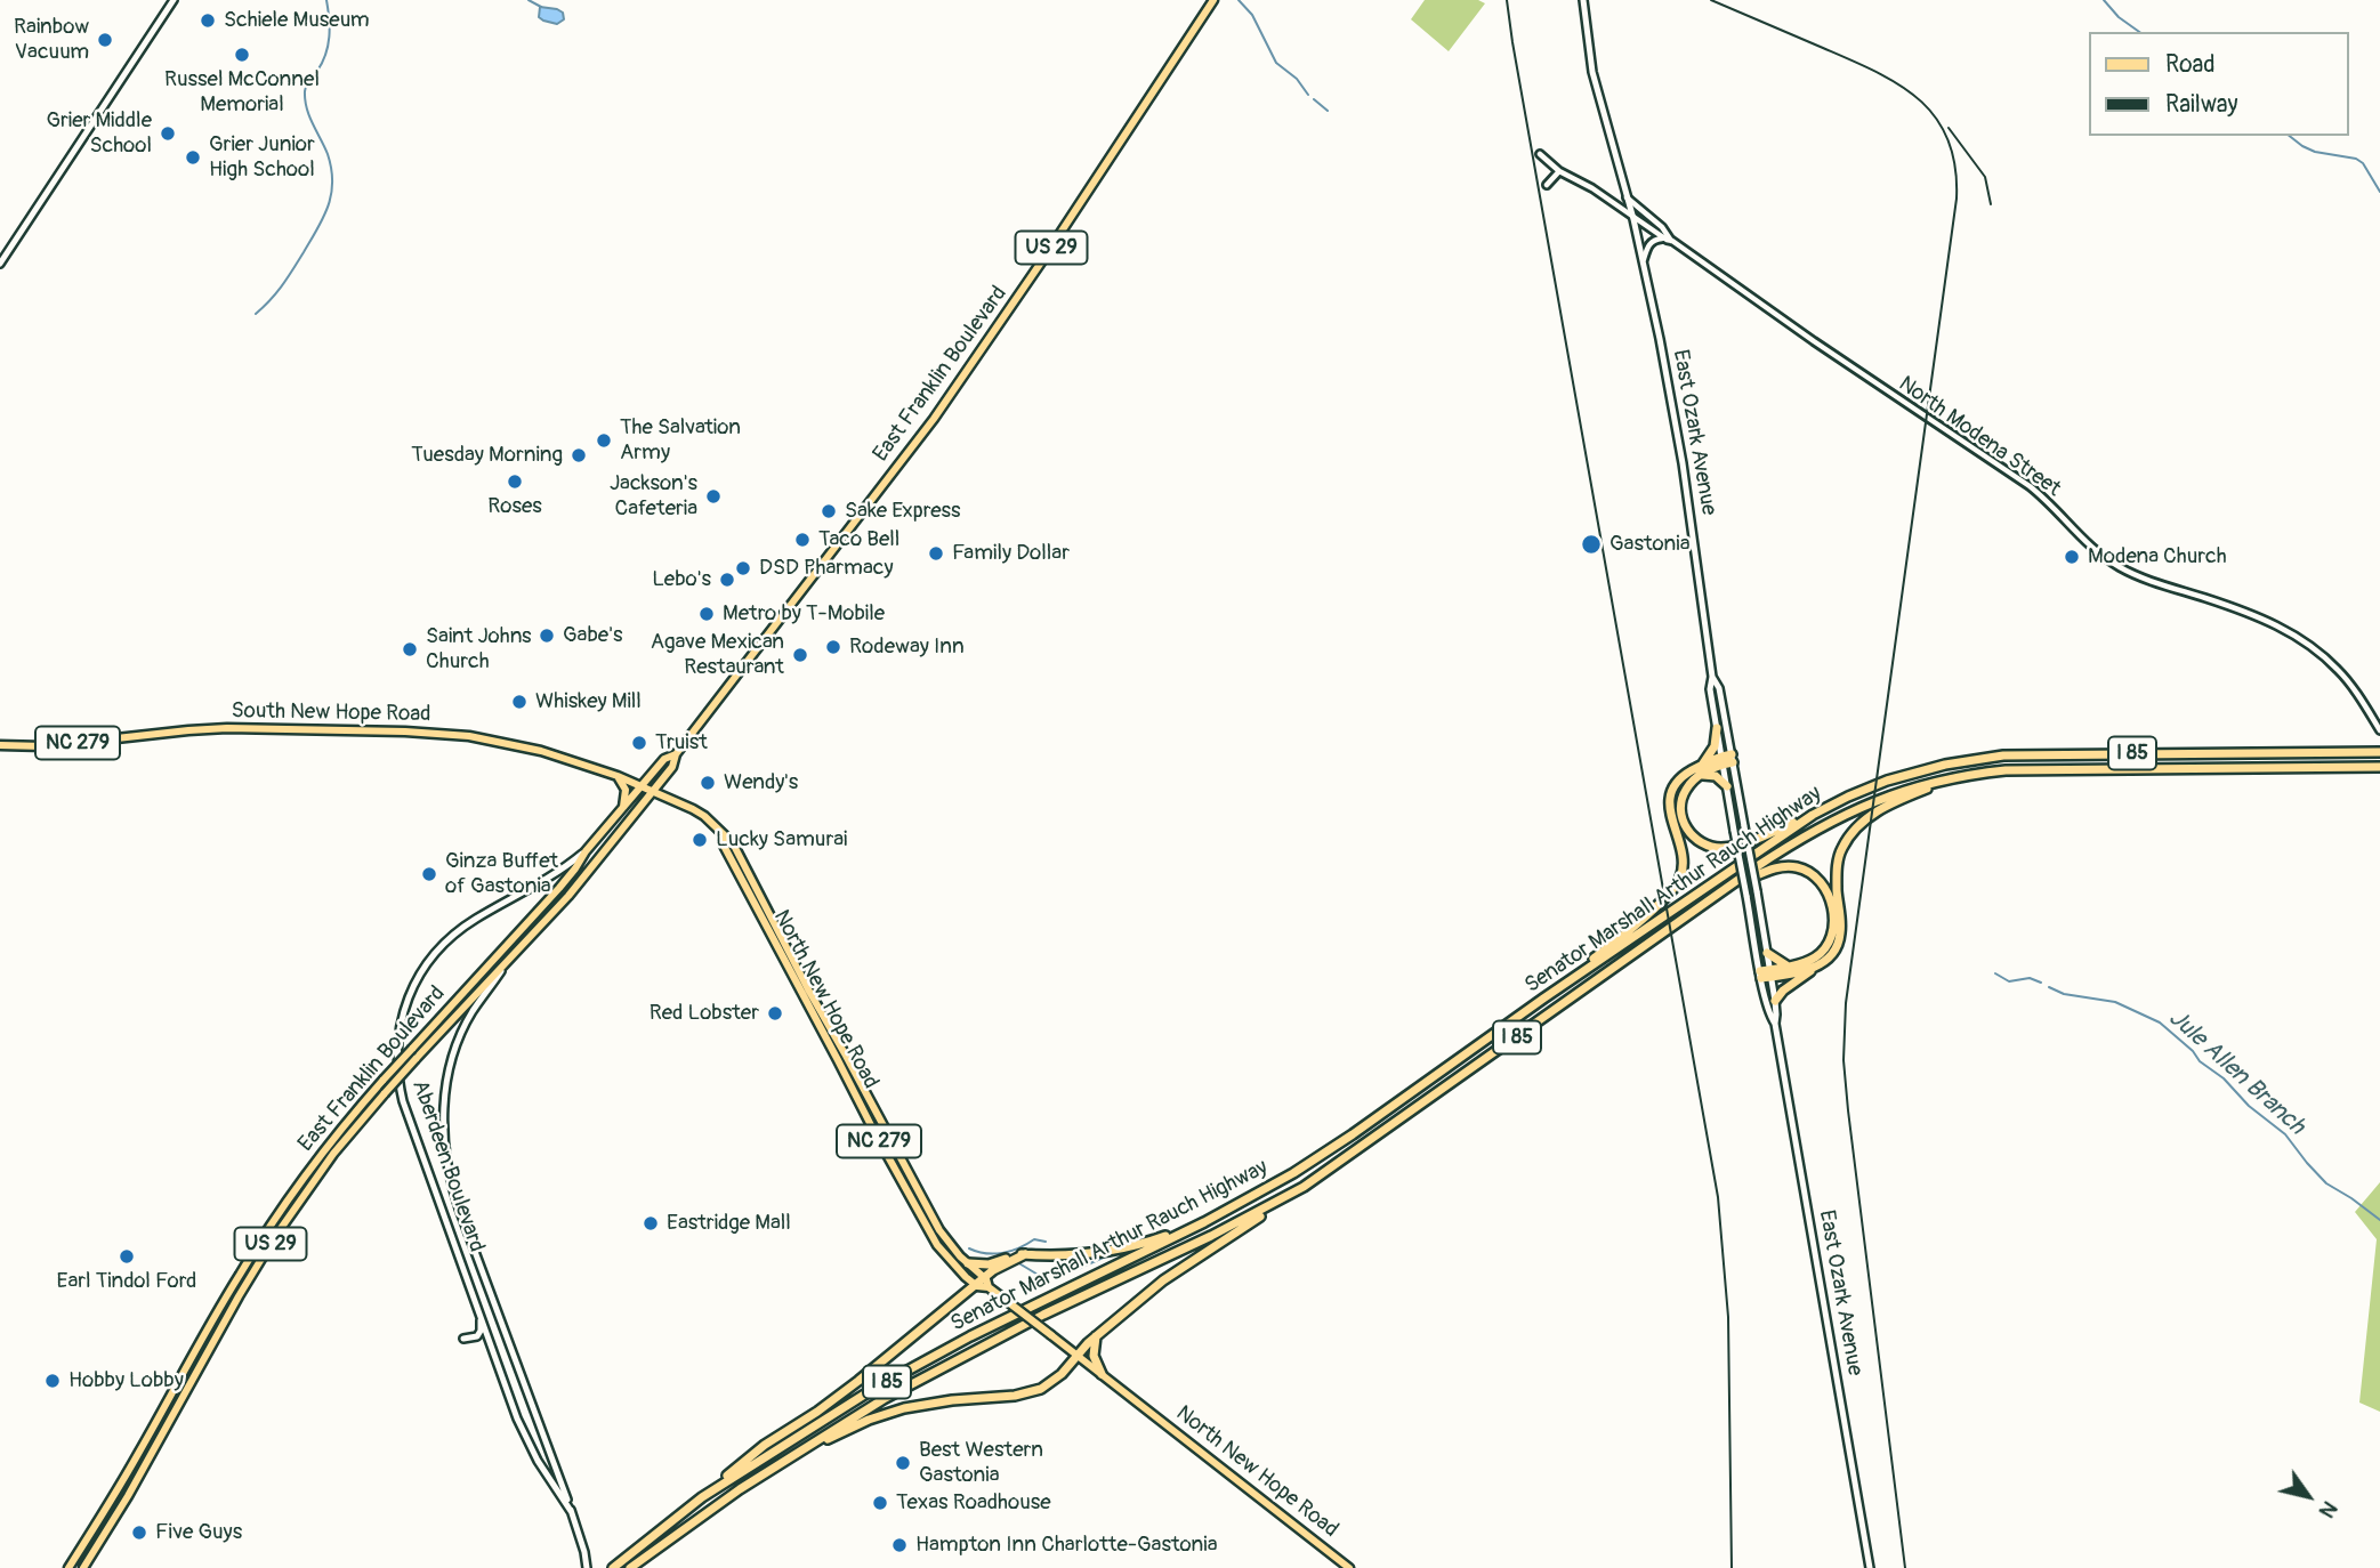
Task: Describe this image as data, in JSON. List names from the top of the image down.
{
  "streets": {
    "highway": ["I 85", "Senator Marshall Arthur Rauch Highway"],
    "main road": [
      "US 29",
      "East Franklin Boulevard",
      "East Ozark Avenue",
      "South New Hope Road",
      "NC 279",
      "North New Hope Road",
      "Aberdeen Boulevard"
    ],
    "street": ["North Modena Street"]
  },
  "crossings": [
    ["East Franklin Boulevard", "South New Hope Road"],
    ["East Franklin Boulevard", "North New Hope Road"],
    ["East Franklin Boulevard", "Aberdeen Boulevard"],
    ["East Ozark Avenue", "North Modena Street"],
    ["South New Hope Road", "North New Hope Road"]
  ],
  "water": ["Jule Allen Branch"],
  "places": [
    "Schiele Museum",
    "Rainbow Vacuum",
    "Russel McConnel Memorial",
    "Grier Middle School",
    "Grier Junior High School",
    "The Salvation Army",
    "Tuesday Morning",
    "Roses",
    "Jackson's Cafeteria",
    "Sake Express",
    "Taco Bell",
    "Gastonia",
    "Family Dollar",
    "Modena Church",
    "DSD Pharmacy",
    "Lebo's",
    "Metro by T-Mobile",
    "Gabe's",
    "Rodeway Inn",
    "Saint Johns Church",
    "Agave Mexican Restaurant",
    "Whiskey Mill",
    "Truist",
    "Wendy's",
    "Lucky Samurai",
    "Ginza Buffet of Gastonia",
    "Red Lobster",
    "Eastridge Mall",
    "Earl Tindol Ford",
    "Hobby Lobby",
    "Best Western Gastonia",
    "Texas Roadhouse",
    "Five Guys",
    "Hampton Inn Charlotte-Gastonia"
  ],
  "legend": ["Road", "Railway"],
  "north": "bottom right"
}
